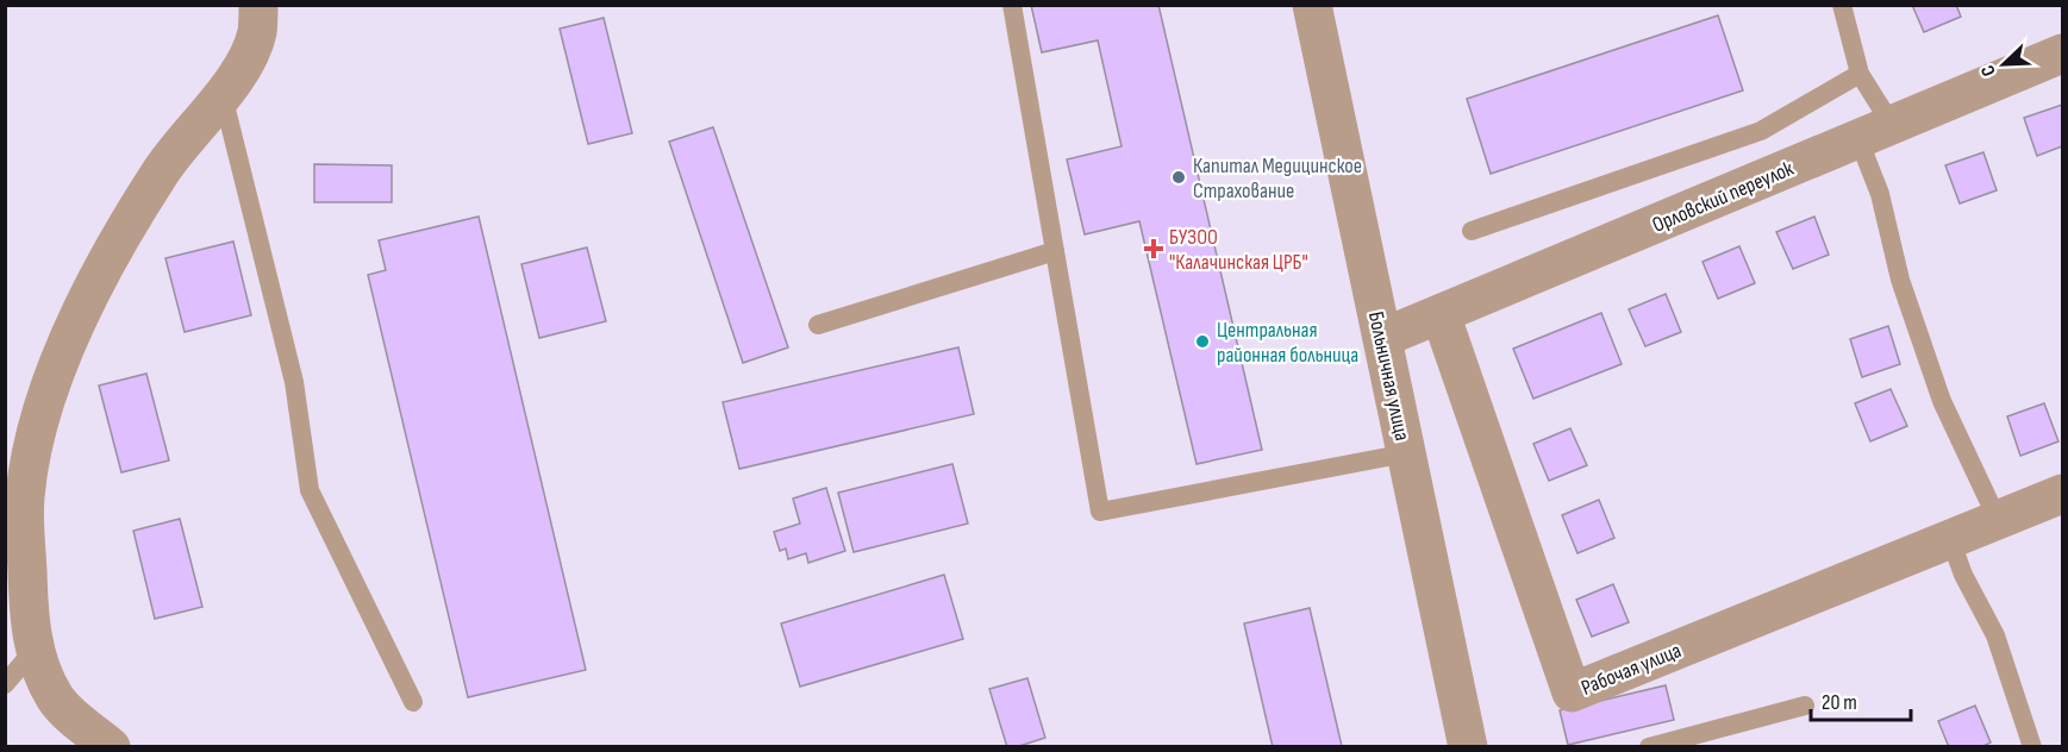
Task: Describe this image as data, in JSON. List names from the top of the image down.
{
  "streets": {
    "street": ["Орловский переулок", "Больничная улица", "Рабочая улица"]
  },
  "crossings": [
    ["Орловский переулок", "Больничная улица"],
    ["Орловский переулок", "Рабочая улица"]
  ],
  "places": {
    "other": ["Капитал Медицинское Страхование", "Центральная районная больница"],
    "health": ["БУЗОО \"Калачинская ЦРБ\""]
  },
  "scale_bar": "20 m",
  "north": "bottom left"
}
